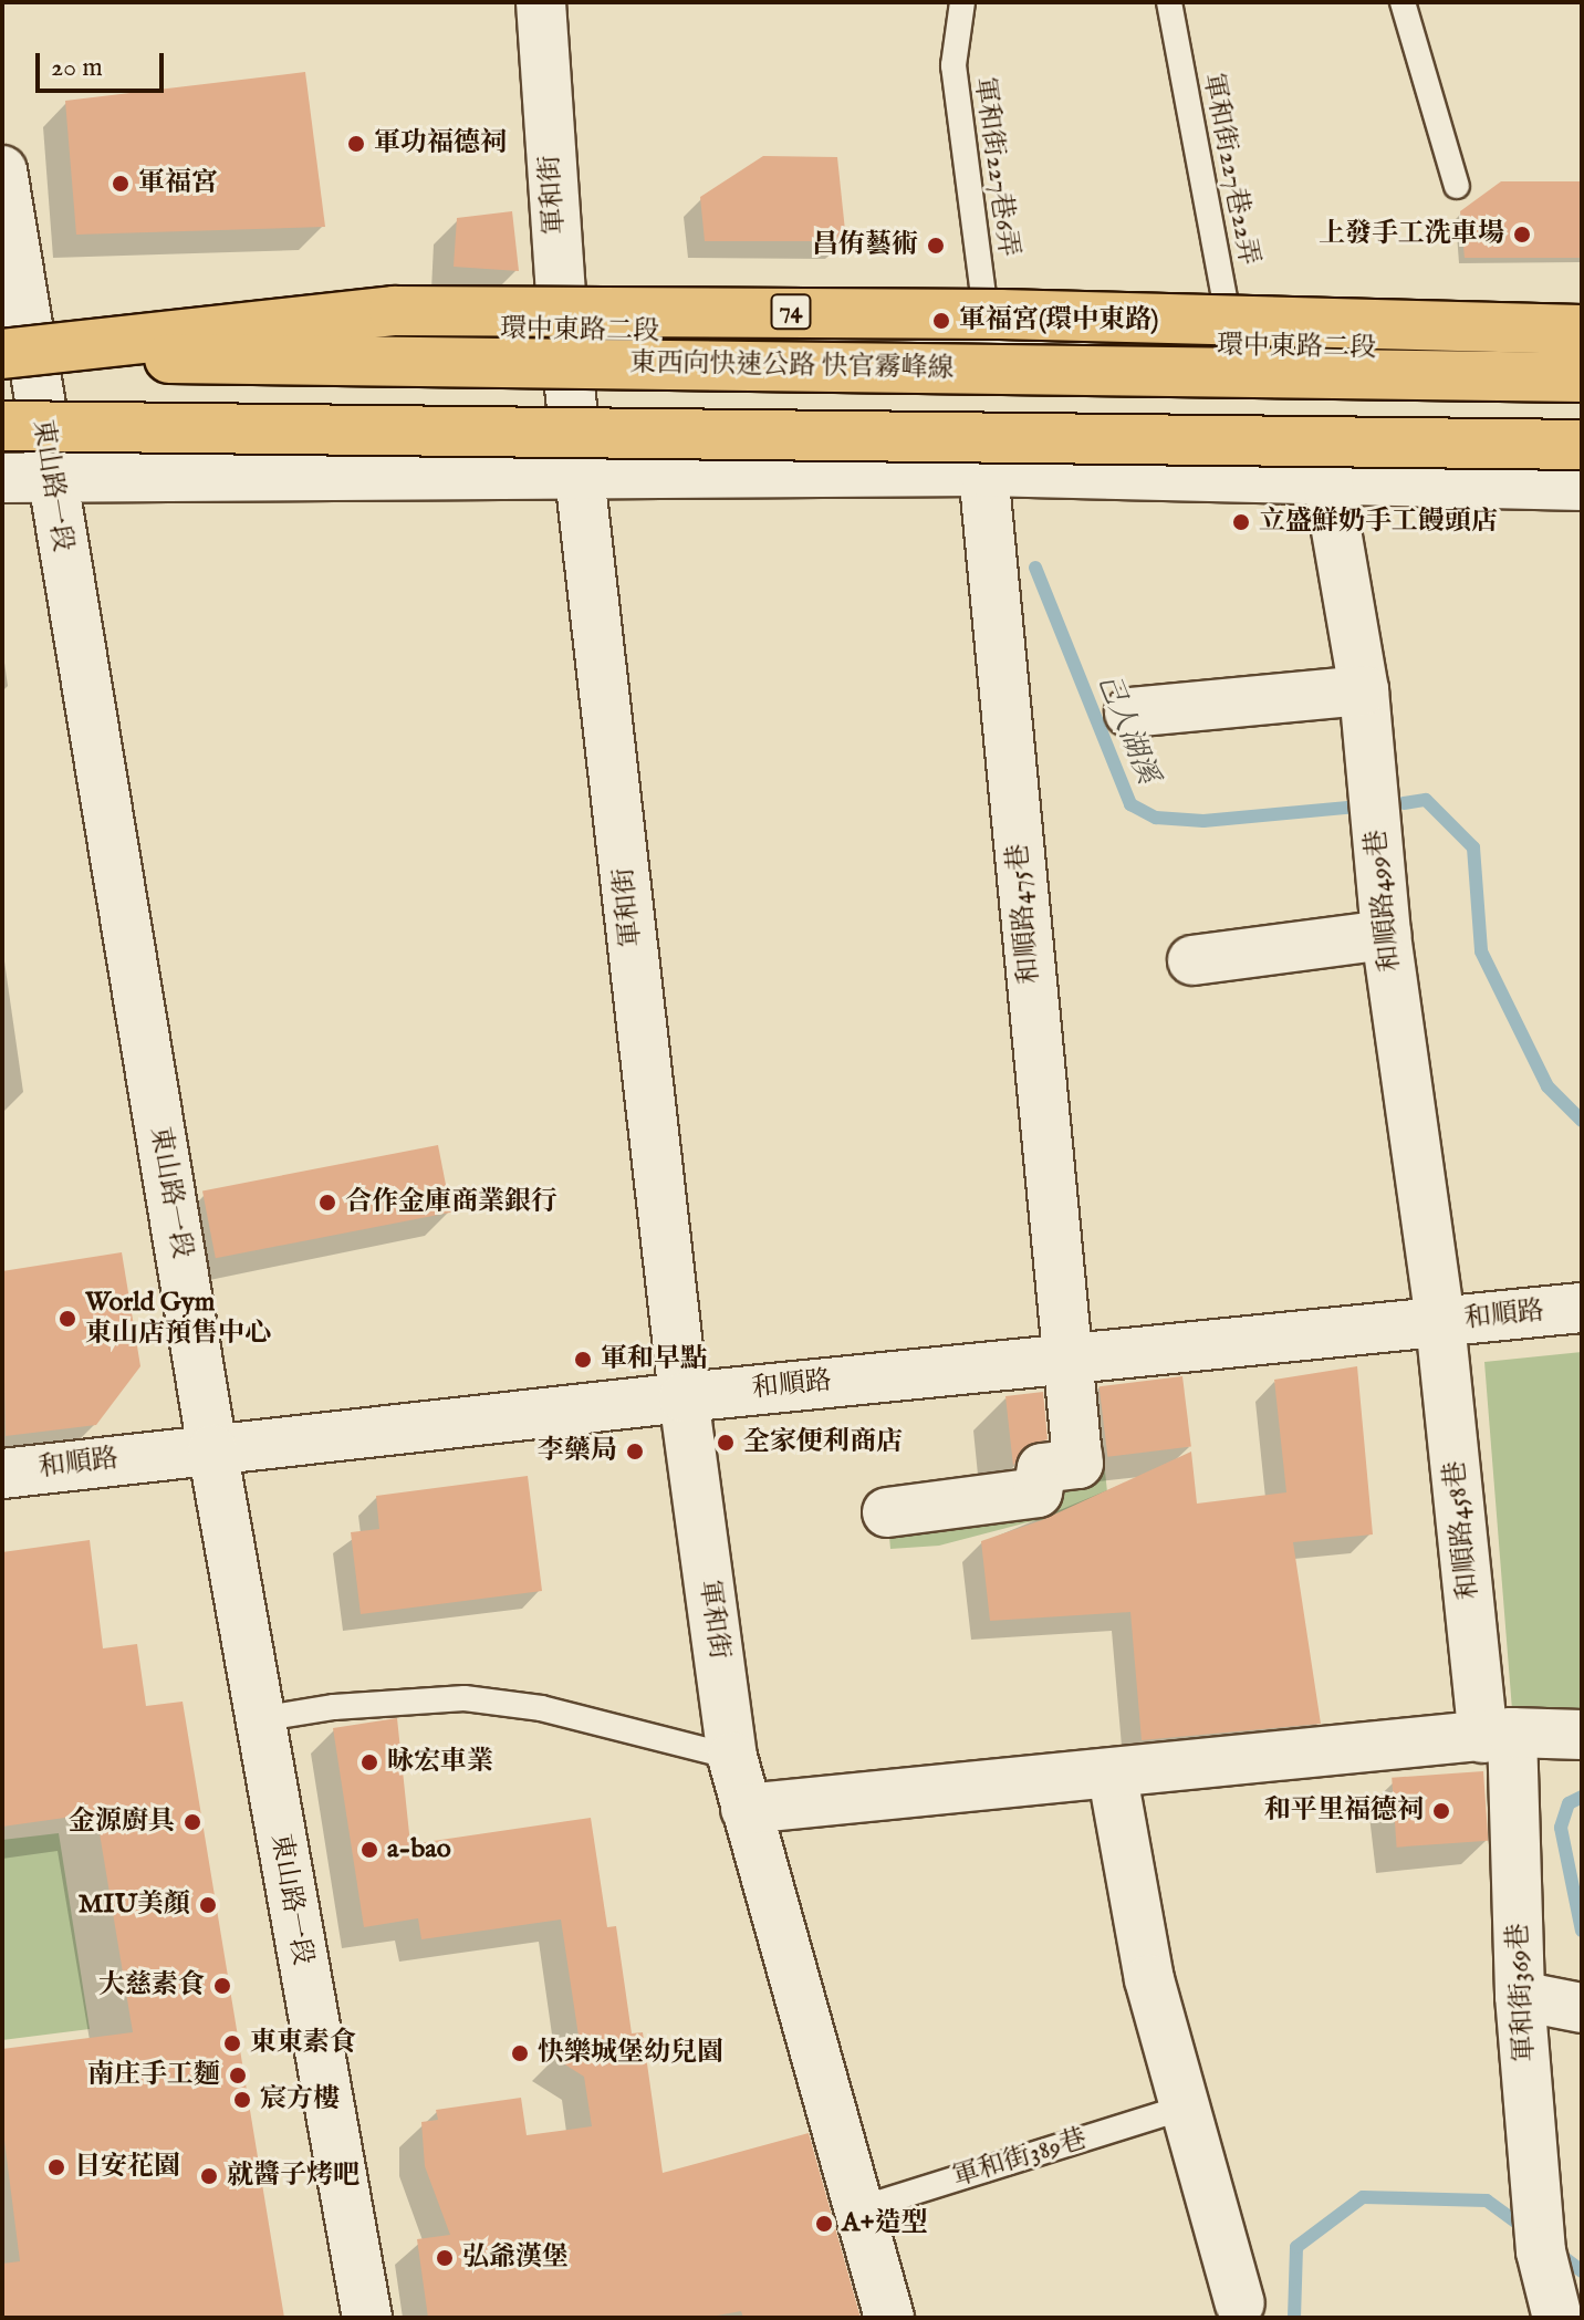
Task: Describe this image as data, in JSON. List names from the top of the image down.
{
  "streets": {
    "highway": ["74", "東西向快速公路 快官霧峰線"],
    "street": [
      "軍和街",
      "環中東路二段",
      "東山路一段",
      "和順路499巷",
      "和順路475巷",
      "和順路",
      "和順路458巷",
      "軍和街369巷"
    ],
    "lane": ["軍和街227巷6弄", "軍和街227巷22弄", "軍和街389巷"]
  },
  "crossings": [
    ["軍和街227巷6弄", "環中東路二段"],
    ["軍和街227巷22弄", "環中東路二段"],
    ["軍和街", "環中東路二段"],
    ["軍和街", "和順路"],
    ["軍和街", "軍和街389巷"],
    ["74", "環中東路二段"],
    ["74", "東西向快速公路 快官霧峰線"],
    ["74", "東山路一段"],
    ["環中東路二段", "東西向快速公路 快官霧峰線"],
    ["環中東路二段", "東山路一段"],
    ["東西向快速公路 快官霧峰線", "東山路一段"],
    ["東山路一段", "和順路"],
    ["和順路499巷", "和順路"],
    ["和順路499巷", "和順路458巷"],
    ["和順路475巷", "和順路"],
    ["和順路", "和順路458巷"],
    ["和順路458巷", "軍和街369巷"]
  ],
  "water": ["己人湖溪"],
  "places": [
    "軍功福德祠",
    "軍福宮",
    "上發手工洗車場",
    "昌侑藝術",
    "軍福宮(環中東路)",
    "立盛鮮奶手工饅頭店",
    "合作金庫商業銀行",
    "World Gym 東山店預售中心",
    "軍和早點",
    "全家便利商店",
    "李藥局",
    "昹宏車業",
    "和平里福德祠",
    "金源廚具",
    "a-bao",
    "MIU美顏",
    "大慈素食",
    "東東素食",
    "快樂城堡幼兒園",
    "南庄手工麵",
    "宸方樓",
    "日安花園",
    "就醬子烤吧",
    "A+造型",
    "弘爺漢堡"
  ],
  "scale_bar": "20 m"
}
